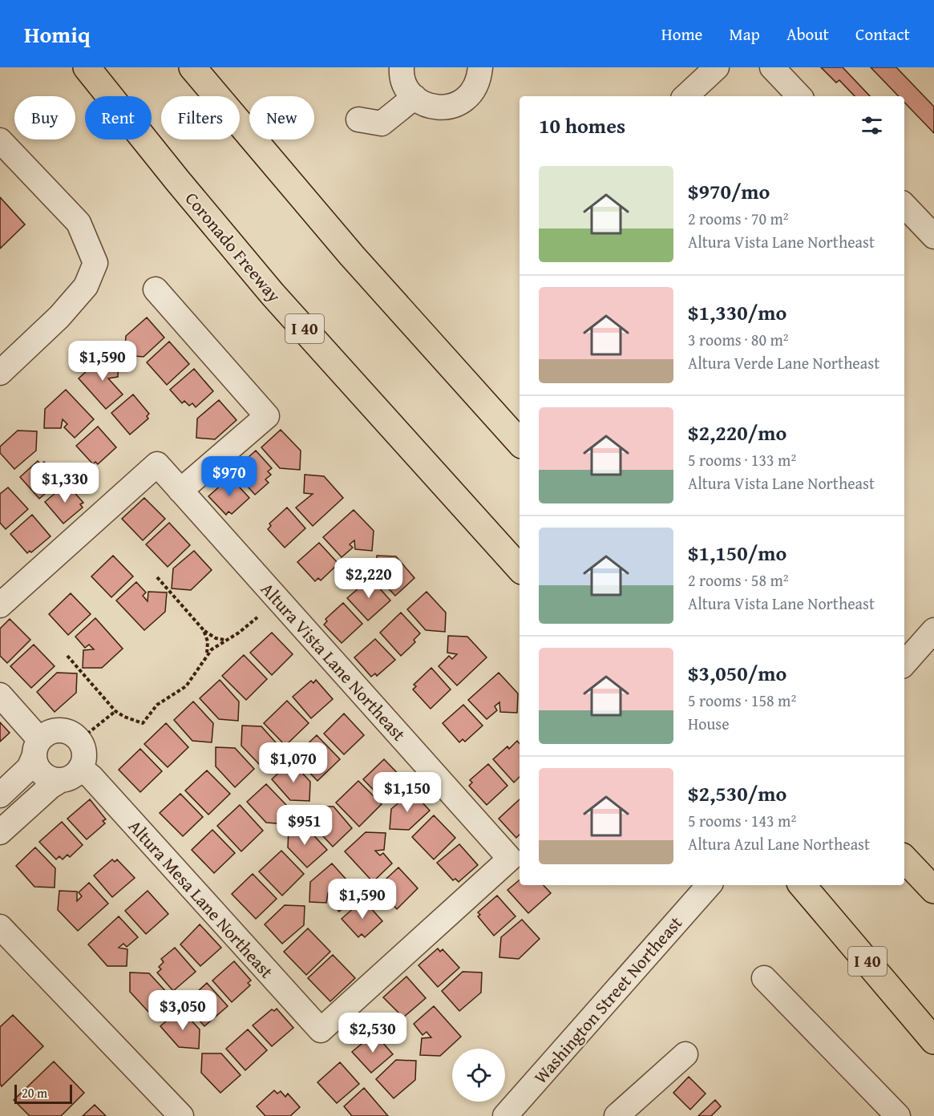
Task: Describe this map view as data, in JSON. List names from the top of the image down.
{
  "streets": {
    "highway": ["Coronado Freeway", "I 40"],
    "street": ["Altura Vista Lane Northeast", "Altura Mesa Lane Northeast", "Washington Street Northeast"]
  },
  "crossings": [
    ["Altura Vista Lane Northeast", "Altura Mesa Lane Northeast"]
  ],
  "scale_bar": "20 m",
  "page": {
    "header": "Homiq",
    "nav": [
      "Home",
      "Map",
      "About",
      "Contact"
    ],
    "chip": [
      "Buy",
      "Rent",
      "Filters",
      "New"
    ],
    "heading": "10 homes",
    "list": [
      {
        "name": "$970/mo",
        "note": "2 rooms · 70 m² · Altura Vista Lane Northeast"
      },
      {
        "name": "$1,330/mo",
        "note": "3 rooms · 80 m² · Altura Verde Lane Northeast"
      },
      {
        "name": "$2,220/mo",
        "note": "5 rooms · 133 m² · Altura Vista Lane Northeast"
      },
      {
        "name": "$1,150/mo",
        "note": "2 rooms · 58 m² · Altura Vista Lane Northeast"
      },
      {
        "name": "$3,050/mo",
        "note": "5 rooms · 158 m² · House"
      },
      {
        "name": "$2,530/mo",
        "note": "5 rooms · 143 m² · Altura Azul Lane Northeast"
      }
    ],
    "price": [
      "$1,590",
      "$970",
      "$1,330",
      "$2,220",
      "$1,070",
      "$1,150",
      "$951",
      "$1,590",
      "$3,050",
      "$2,530"
    ],
    "scale": "20 m"
  }
}
